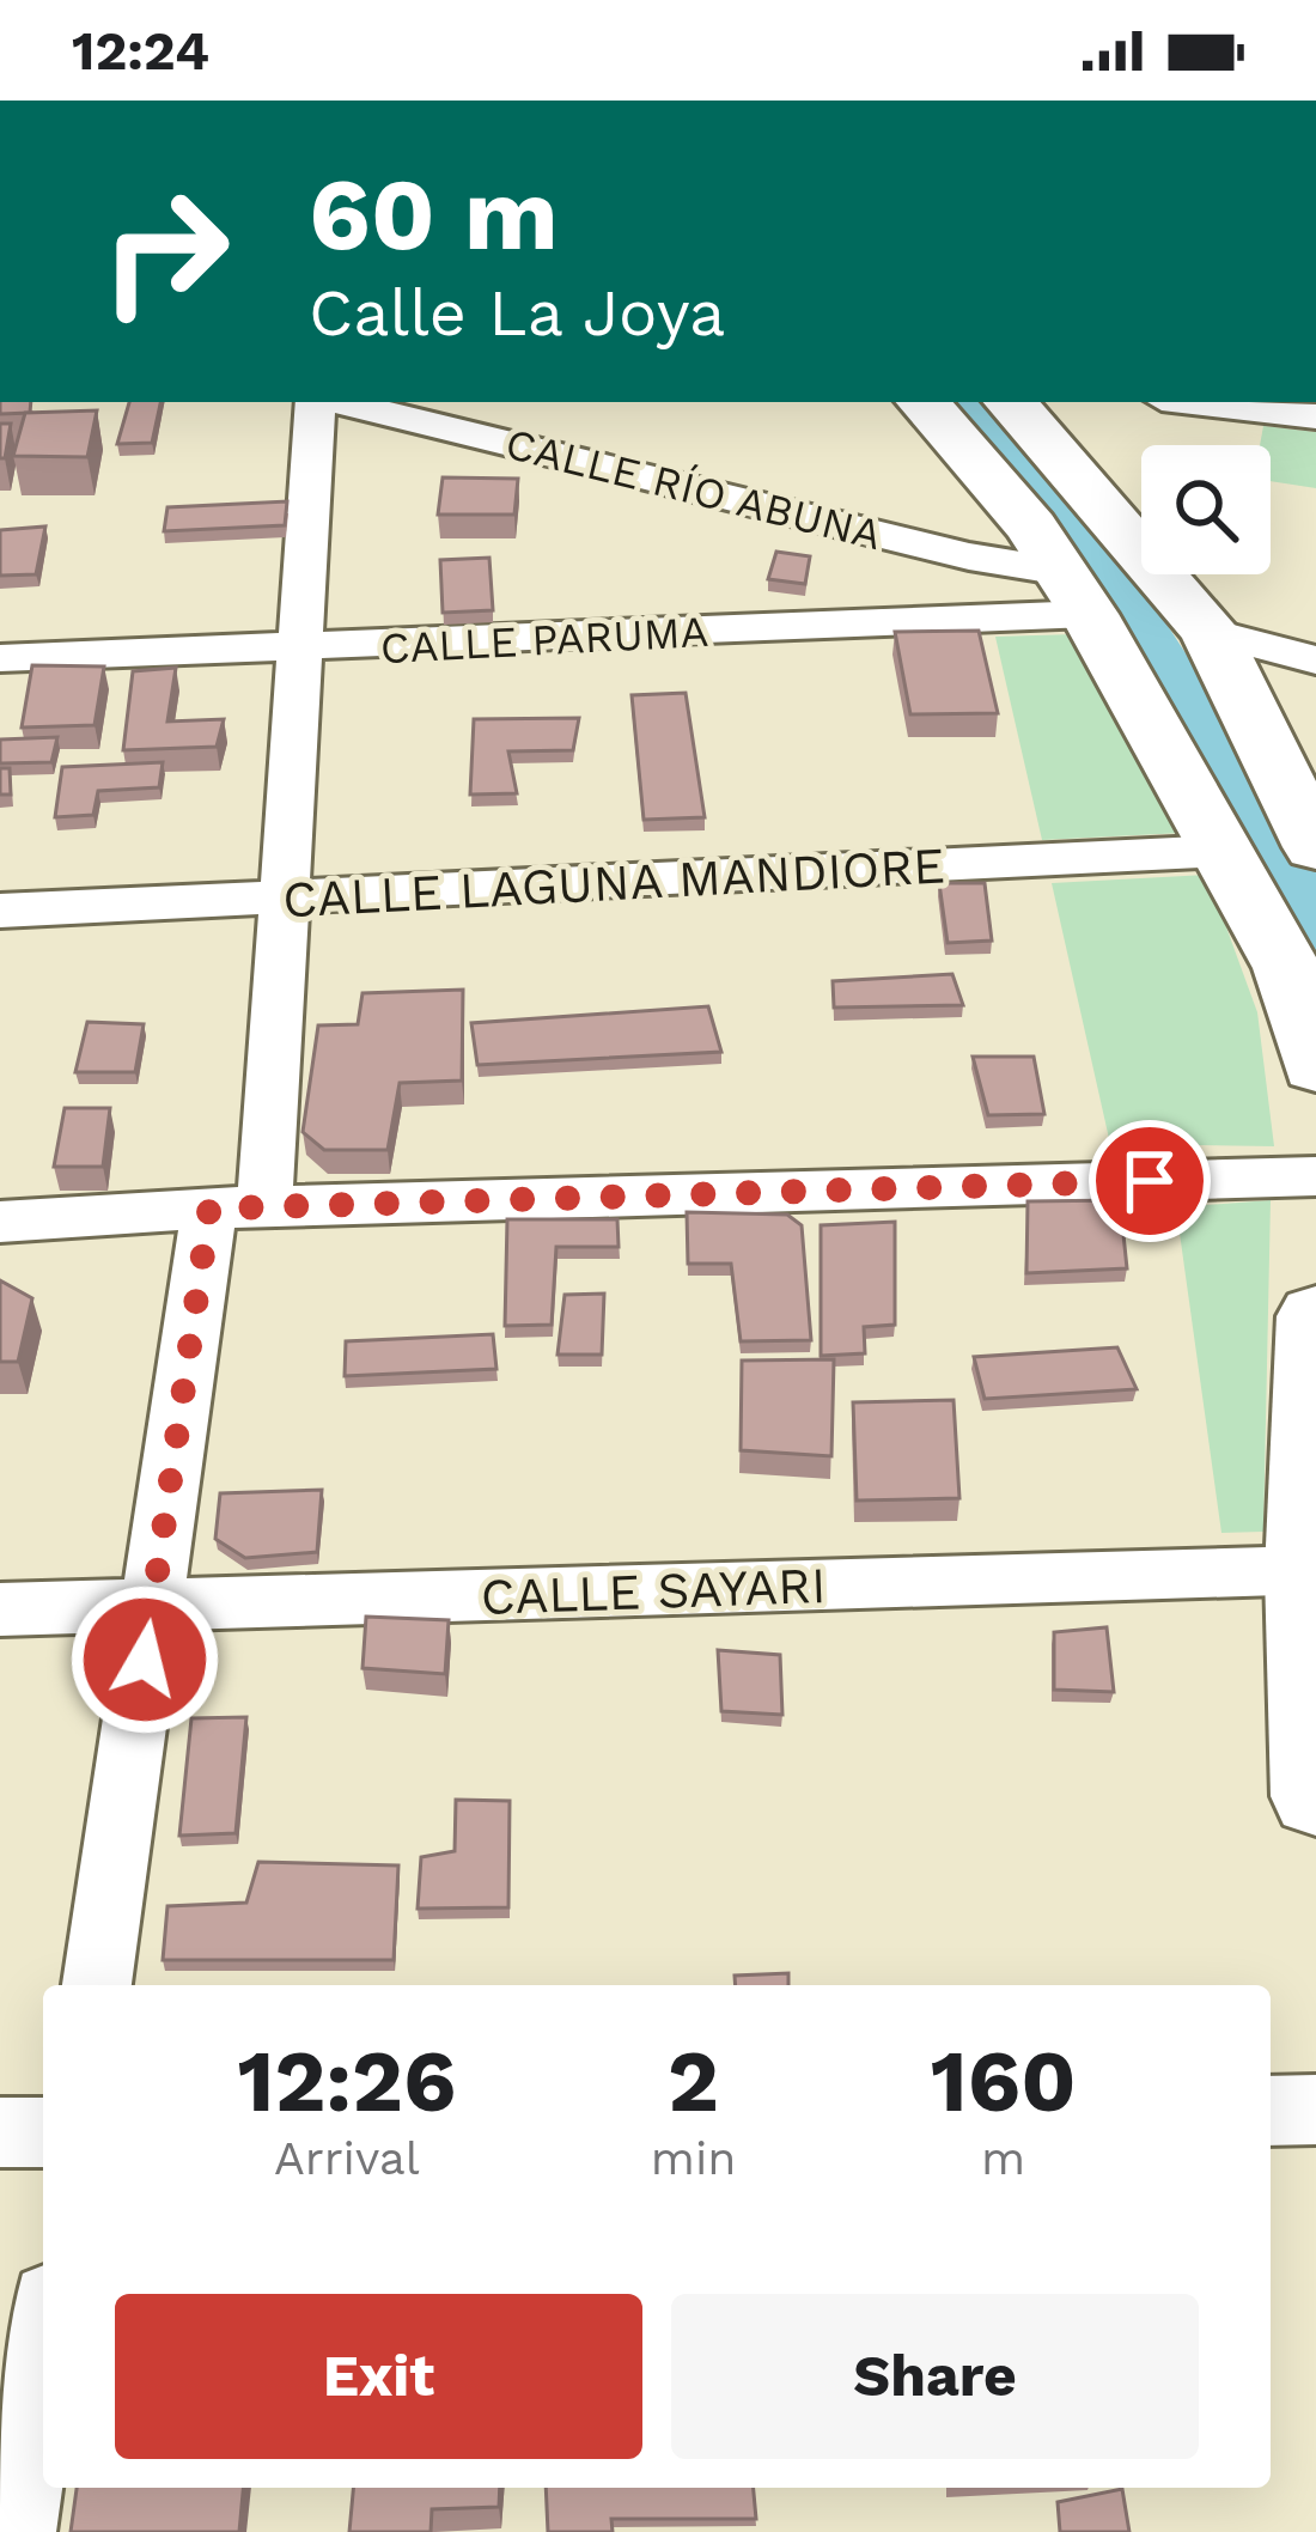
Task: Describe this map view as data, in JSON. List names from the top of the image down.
{
  "streets": {
    "street": [
      "CALLE RÍO ABUNA",
      "CALLE PARUMA",
      "CALLE LAGUNA MANDIORE",
      "CALLE SAYARI"
    ]
  },
  "crossings": [
    ["CALLE RÍO ABUNA", "CALLE PARUMA"]
  ],
  "page": {
    "status": "12:24",
    "turn": ["60 m", "Calle La Joya"],
    "eta": [
      "12:26",
      "Arrival",
      "2",
      "min",
      "160",
      "m"
    ],
    "buttons": ["Exit", "Share"]
  }
}
